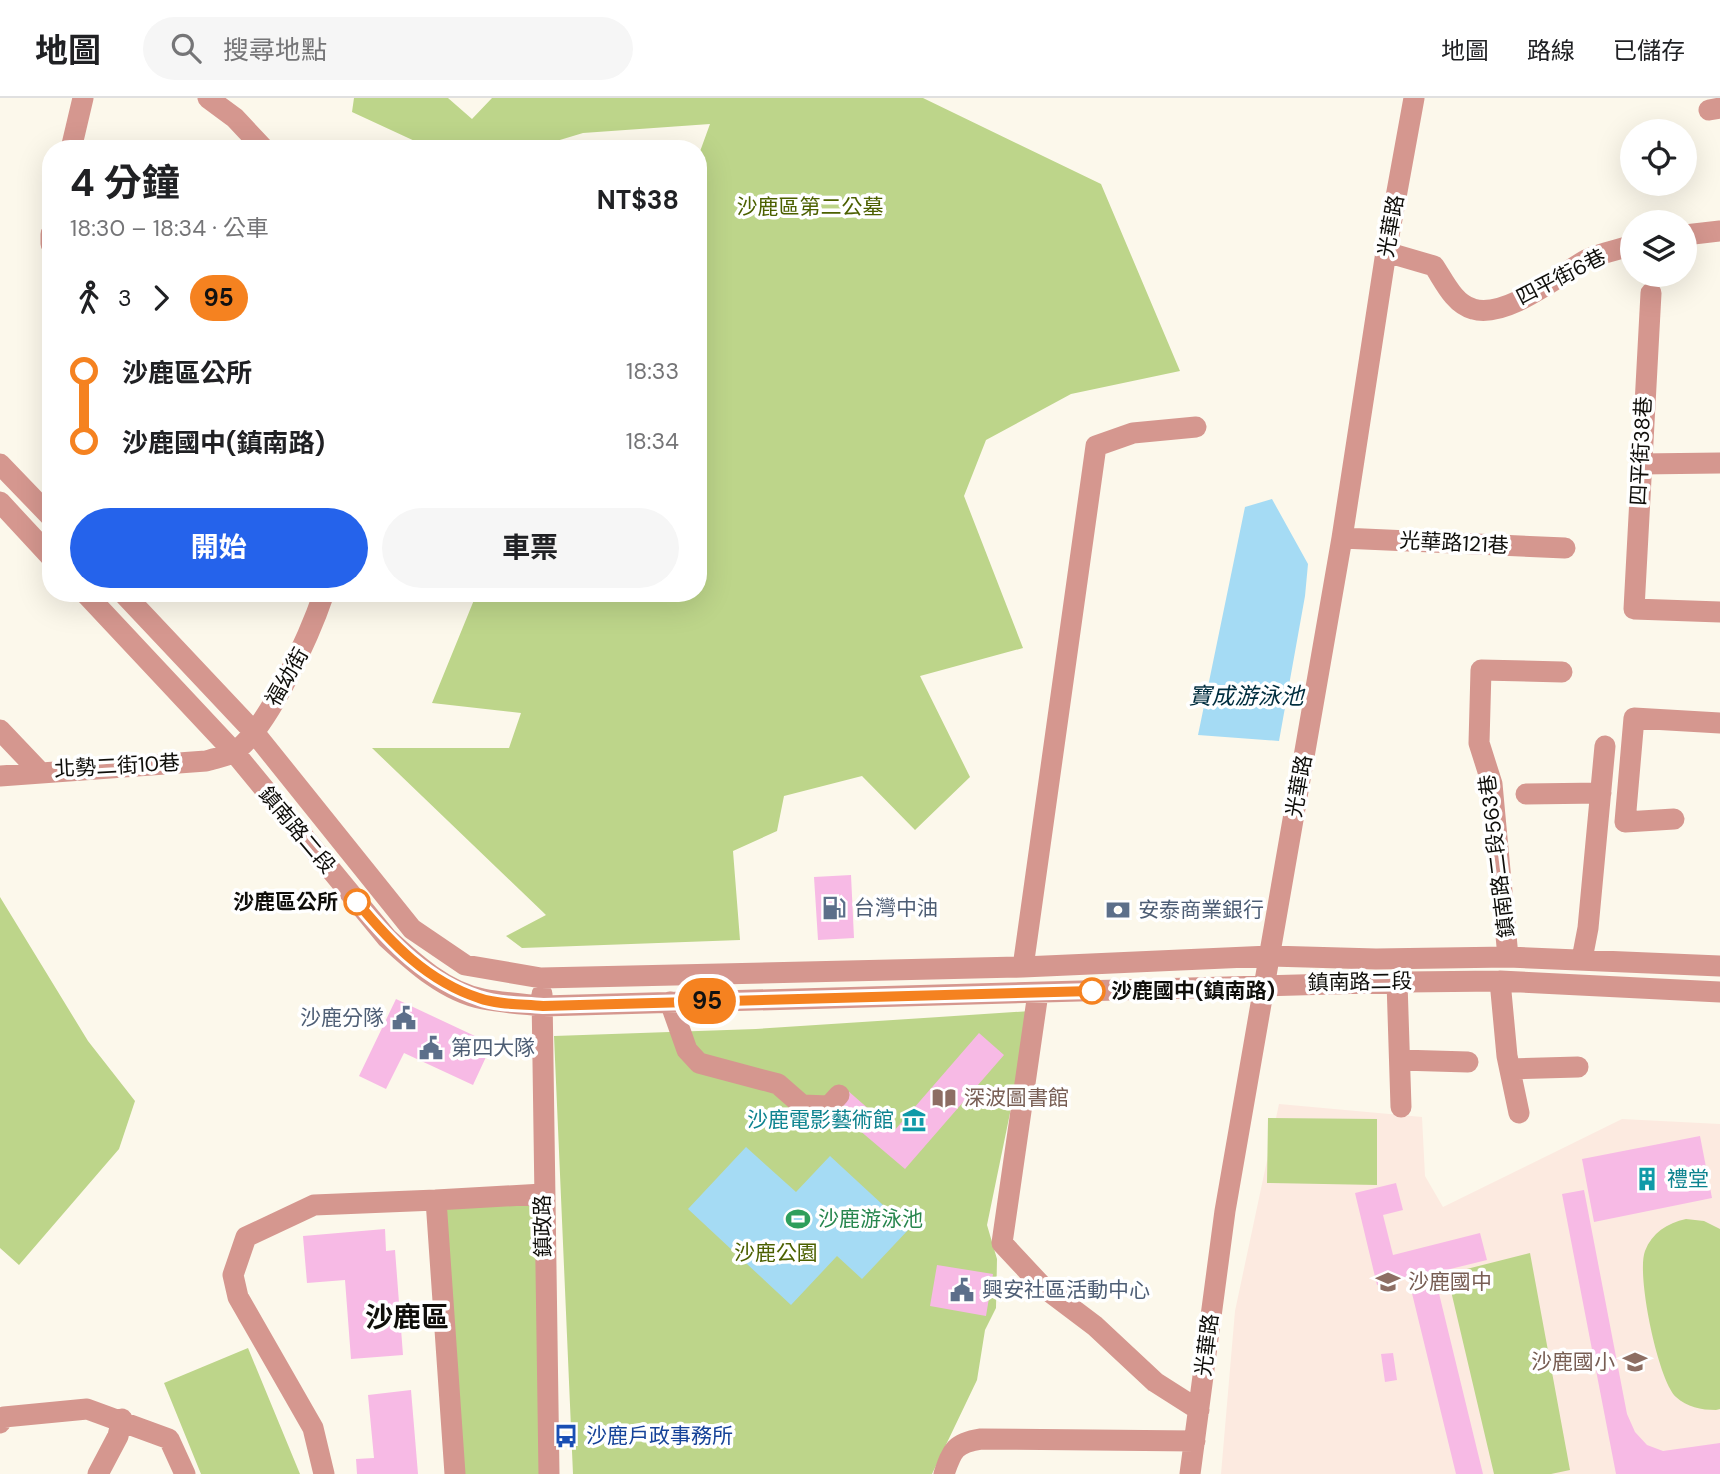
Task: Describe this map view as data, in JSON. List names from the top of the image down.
{
  "streets": {
    "street": [
      "光華路",
      "四平街6巷",
      "四平街38巷",
      "光華路121巷",
      "福幼街",
      "北勢二街10巷",
      "鎮南路二段",
      "鎮南路二段563巷",
      "鎮政路"
    ]
  },
  "crossings": [
    ["光華路", "四平街6巷"],
    ["光華路", "光華路121巷"],
    ["光華路", "鎮南路二段"],
    ["福幼街", "北勢二街10巷"],
    ["福幼街", "鎮南路二段"],
    ["北勢二街10巷", "鎮南路二段"],
    ["鎮南路二段", "鎮南路二段563巷"],
    ["鎮南路二段", "鎮政路"]
  ],
  "districts": ["沙鹿區"],
  "water": ["寶成游泳池"],
  "parks": ["沙鹿區第二公墓", "沙鹿公園"],
  "places": {
    "other": ["沙鹿區公所", "沙鹿國中(鎮南路)"],
    "fuel station": ["台灣中油"],
    "bank": ["安泰商業銀行"],
    "public building": ["沙鹿分隊", "第四大隊", "興安社區活動中心"],
    "library": ["深波圖書館"],
    "museum": ["沙鹿電影藝術館"],
    "building": ["禮堂"],
    "sports": ["沙鹿游泳池"],
    "school or university": ["沙鹿國中", "沙鹿國小"],
    "bus stop": ["沙鹿戶政事務所"]
  },
  "lines": ["bus line 95"],
  "page": {
    "header": "地圖",
    "search": "搜尋地點",
    "nav": ["地圖", "路線", "已儲存"],
    "on_map": "95",
    "heading": ["4 分鐘", "18:30 – 18:34 · 公車", "NT$38"],
    "legs": ["3", "95"],
    "list": [
      {
        "name": "沙鹿區公所",
        "value": "18:33"
      },
      {
        "name": "沙鹿國中(鎮南路)",
        "value": "18:34"
      }
    ],
    "buttons": ["開始", "車票"]
  }
}
